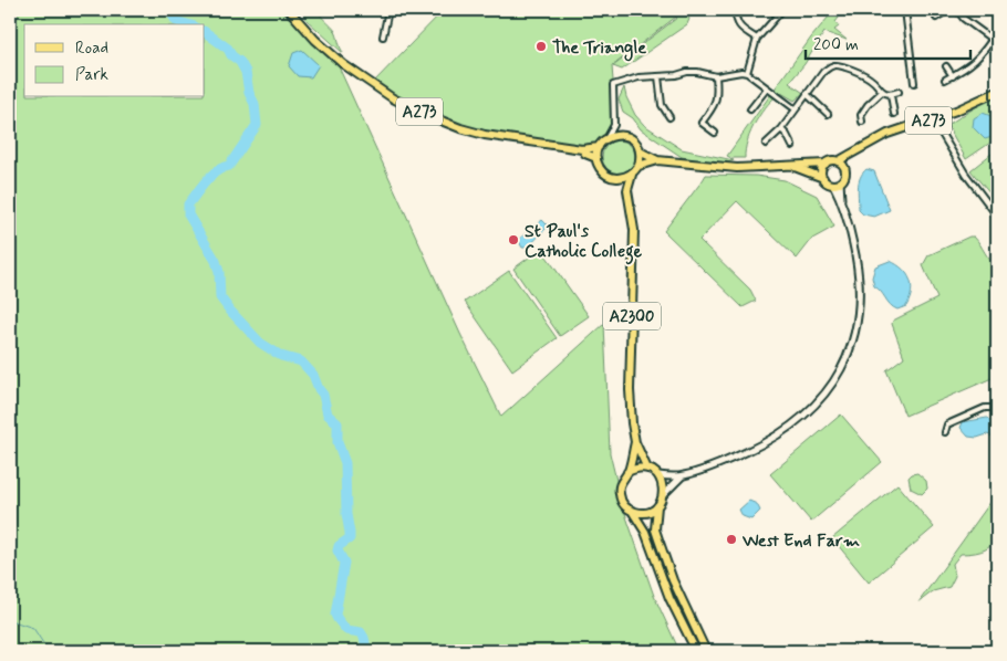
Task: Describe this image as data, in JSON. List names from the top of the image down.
{
  "streets": {
    "main road": ["A273", "A2300"]
  },
  "crossings": [
    ["A273", "A2300"]
  ],
  "places": ["The Triangle", "St Paul's Catholic College", "West End Farm"],
  "legend": ["Road", "Park"],
  "scale_bar": "200 m"
}
